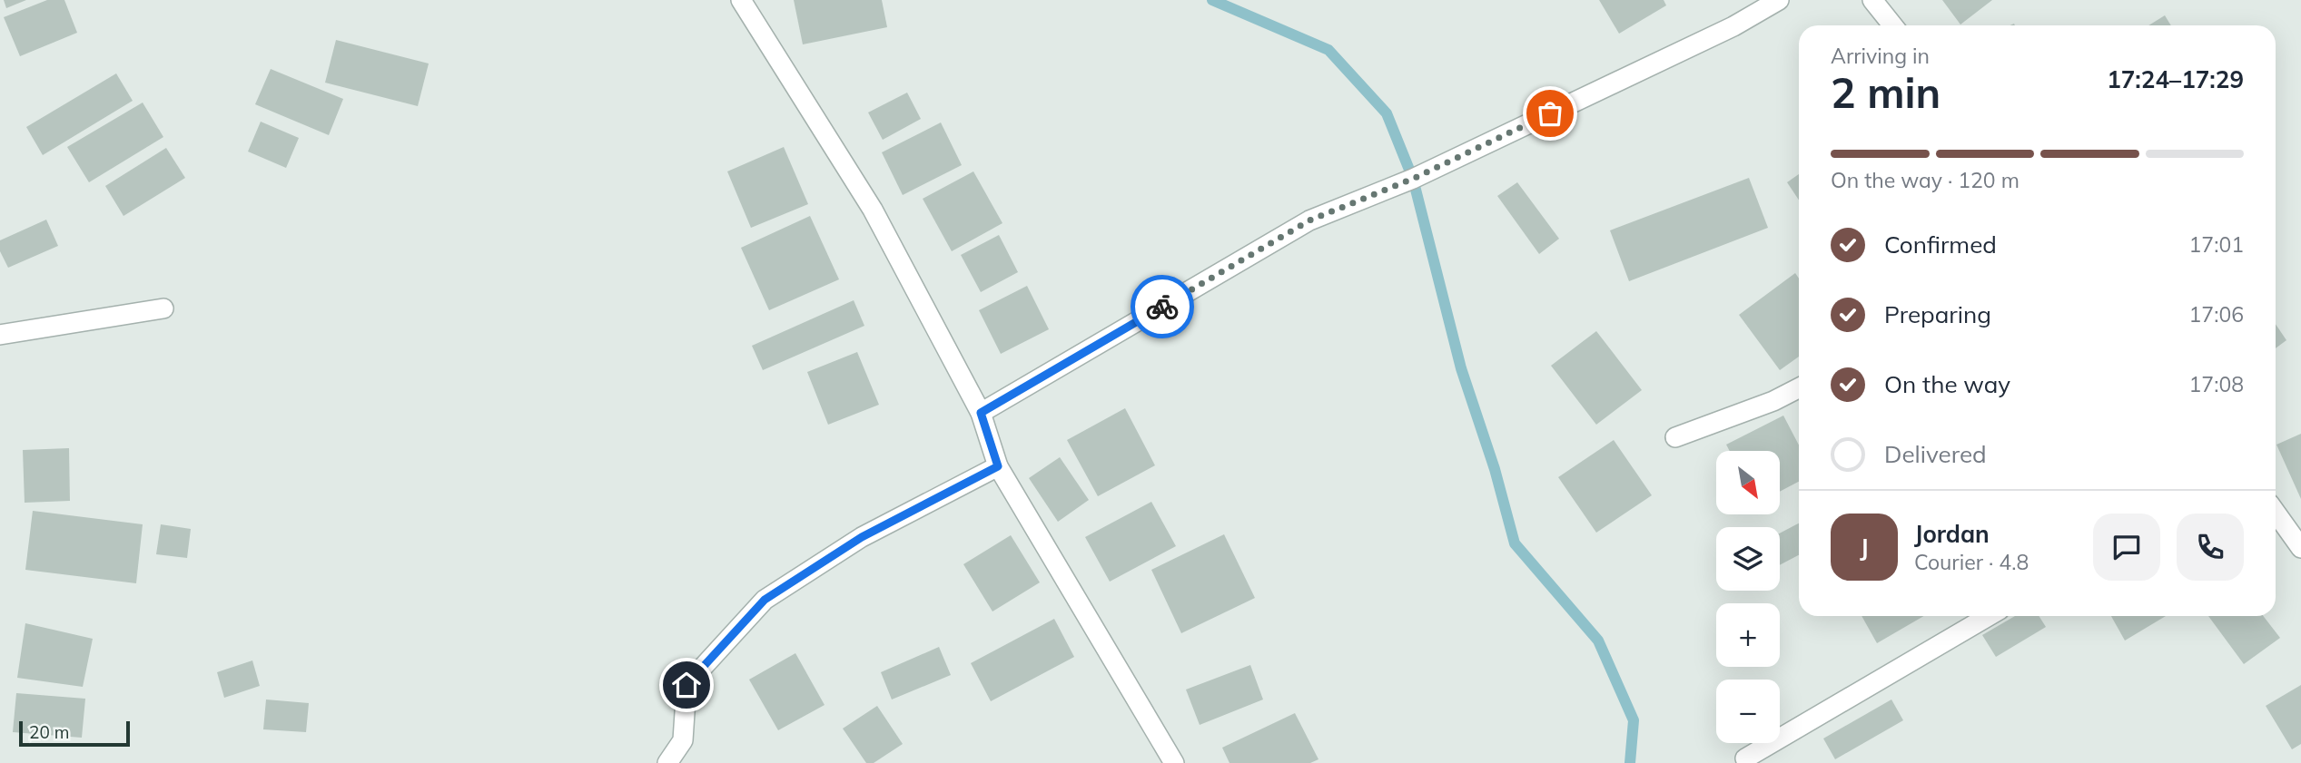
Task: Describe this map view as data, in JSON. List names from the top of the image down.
{
  "scale_bar": "20 m",
  "north": "bottom right",
  "page": {
    "heading": ["2 min", "Arriving in", "17:24–17:29"],
    "panel": ["Jordan", "Courier · 4.8"],
    "bar": "On the way · 120 m",
    "list": [
      ["Confirmed", "17:01"],
      ["Preparing", "17:06"],
      ["On the way", "17:08"],
      "Delivered"
    ],
    "map_buttons": ["+", "−"],
    "round": "J",
    "scale": "20 m"
  }
}
